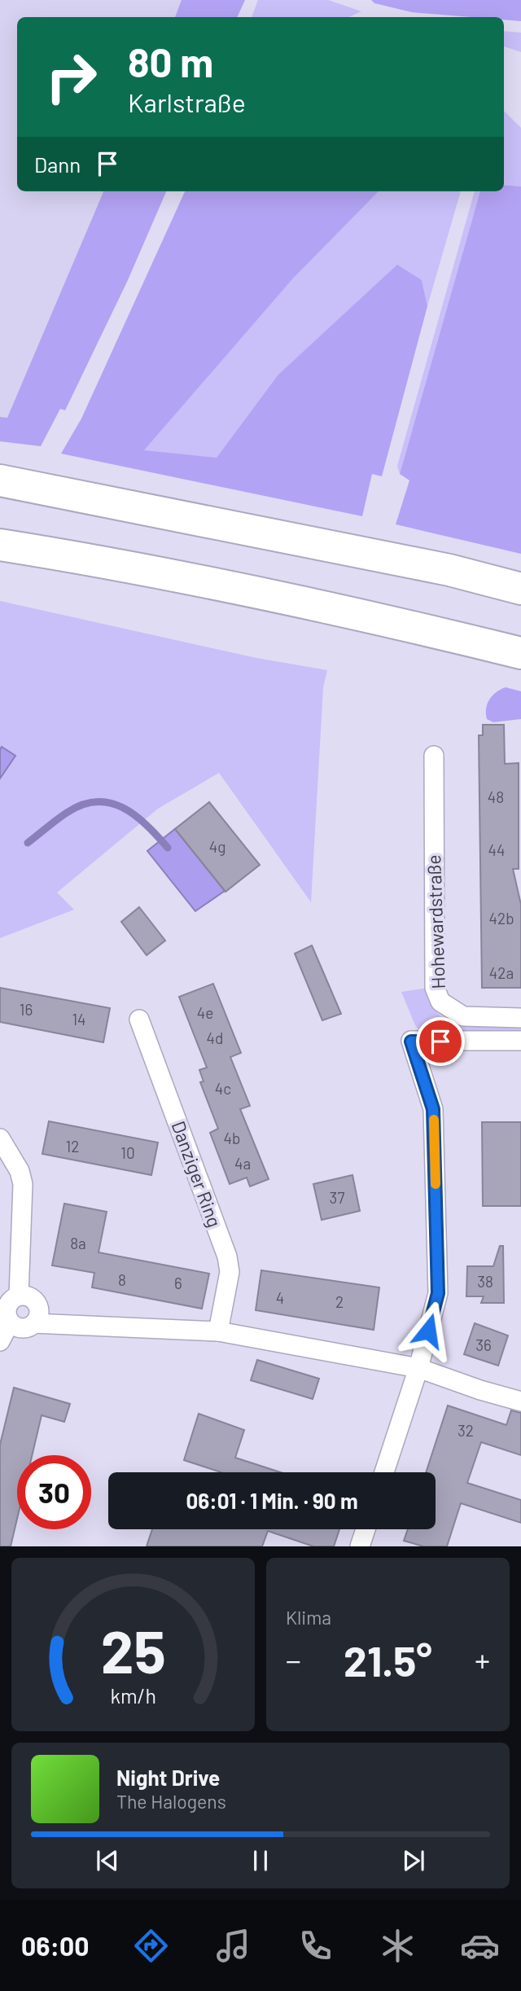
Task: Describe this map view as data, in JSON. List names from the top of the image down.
{
  "streets": {
    "street": ["Hohewardstraße", "Danziger Ring"]
  },
  "house_numbers": [
    "48",
    "4g",
    "44",
    "42b",
    "42a",
    "16",
    "4e",
    "14",
    "4d",
    "4c",
    "4b",
    "12",
    "10",
    "4a",
    "37",
    "8a",
    "8",
    "38",
    "6",
    "4",
    "2",
    "36",
    "32"
  ],
  "page": {
    "turn": ["80 m", "Karlstraße"],
    "then": "Dann",
    "limit": "30",
    "trip": "06:01 · 1 Min. · 90 m",
    "tile": "Klima",
    "heat": ["−", "21.5°", "+"],
    "song": ["Night Drive", "The Halogens"],
    "tabs": "06:00",
    "gauge": ["25", "km/h"]
  }
}
